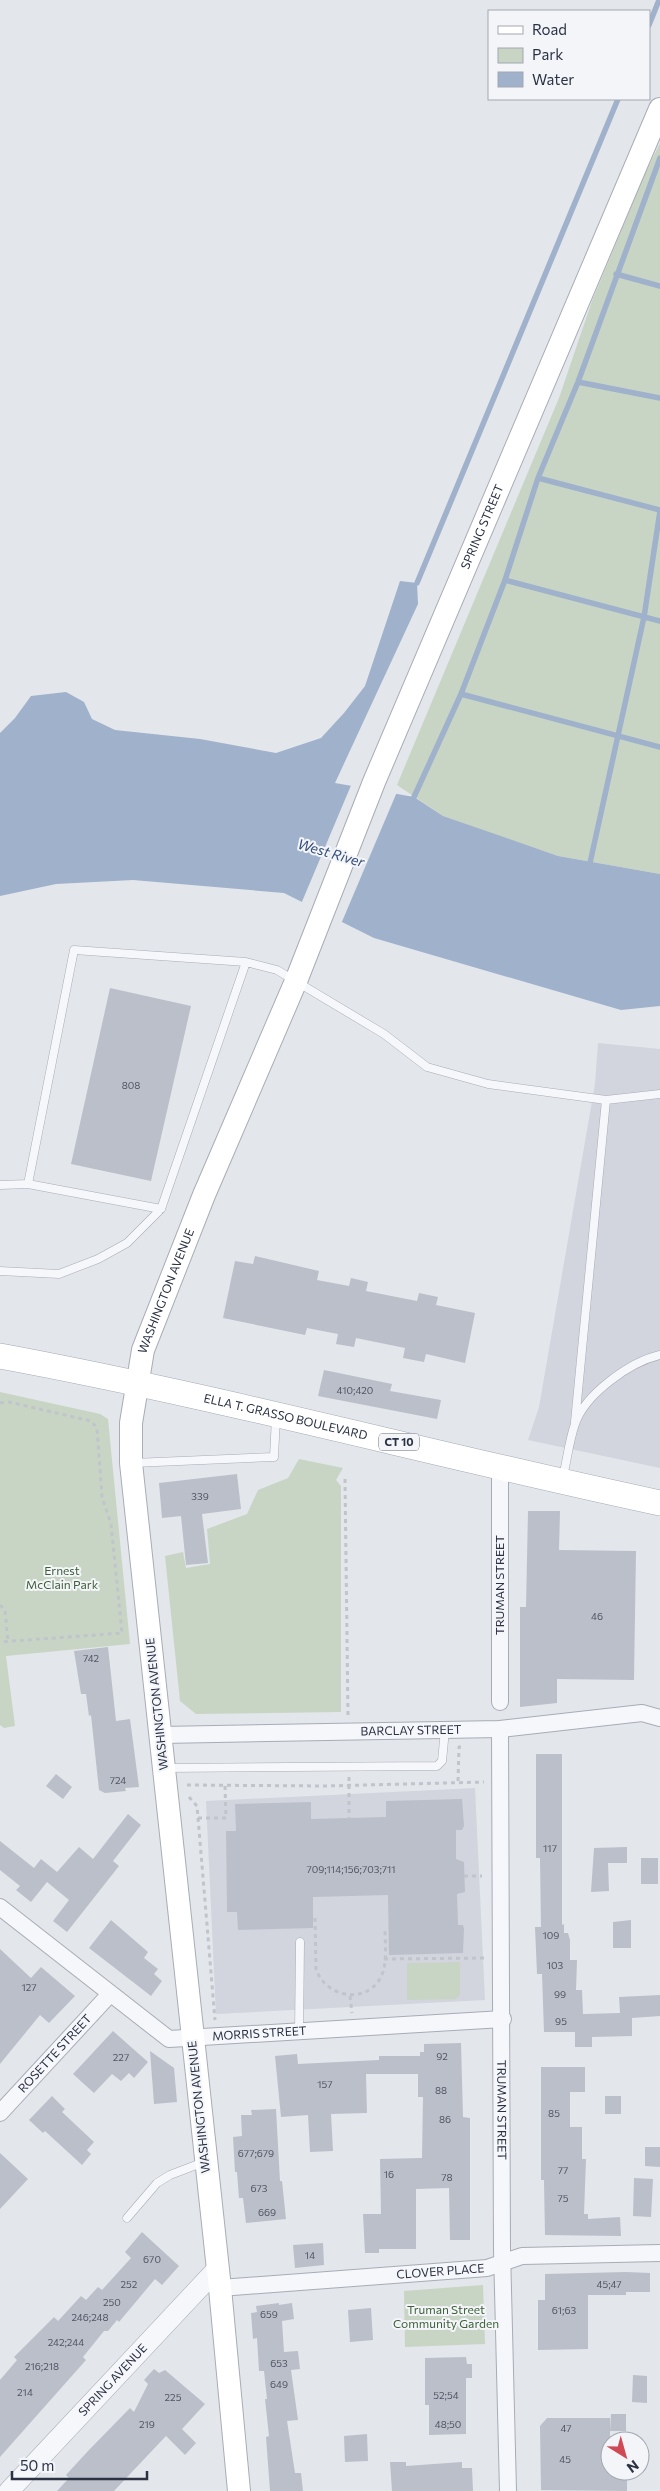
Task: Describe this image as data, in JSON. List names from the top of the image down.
{
  "streets": {
    "main road": [
      "SPRING STREET",
      "WASHINGTON AVENUE",
      "ELLA T. GRASSO BOULEVARD",
      "CT 10"
    ],
    "street": [
      "TRUMAN STREET",
      "BARCLAY STREET",
      "MORRIS STREET",
      "ROSETTE STREET",
      "CLOVER PLACE",
      "SPRING AVENUE"
    ]
  },
  "crossings": [
    ["SPRING STREET", "WASHINGTON AVENUE"],
    ["WASHINGTON AVENUE", "ELLA T. GRASSO BOULEVARD"],
    ["WASHINGTON AVENUE", "BARCLAY STREET"],
    ["WASHINGTON AVENUE", "MORRIS STREET"],
    ["WASHINGTON AVENUE", "CLOVER PLACE"],
    ["WASHINGTON AVENUE", "SPRING AVENUE"],
    ["ELLA T. GRASSO BOULEVARD", "TRUMAN STREET"],
    ["TRUMAN STREET", "BARCLAY STREET"],
    ["TRUMAN STREET", "MORRIS STREET"],
    ["TRUMAN STREET", "CLOVER PLACE"],
    ["MORRIS STREET", "ROSETTE STREET"],
    ["CLOVER PLACE", "SPRING AVENUE"]
  ],
  "water": ["West River"],
  "parks": ["Ernest McClain Park", "Truman Street Community Garden"],
  "house_numbers": [
    "808",
    "410;420",
    "339",
    "46",
    "742",
    "724",
    "117",
    "709;114;156;703;711",
    "109",
    "103",
    "127",
    "99",
    "95",
    "92",
    "227",
    "157",
    "88",
    "85",
    "86",
    "677;679",
    "77",
    "16",
    "78",
    "673",
    "75",
    "669",
    "14",
    "670",
    "252",
    "45;47",
    "250",
    "61;63",
    "659",
    "246;248",
    "242;244",
    "653",
    "216;218",
    "649",
    "214",
    "52;54",
    "225",
    "219",
    "48;50",
    "47",
    "45"
  ],
  "legend": ["Road", "Park", "Water"],
  "scale_bar": "50 m",
  "north": "bottom right"
}
